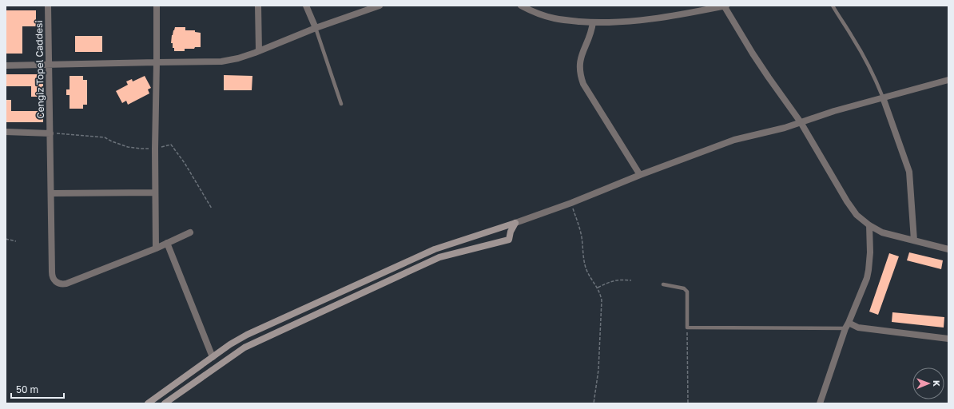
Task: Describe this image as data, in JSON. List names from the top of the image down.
{
  "streets": {
    "street": ["Cengiz Topel Caddesi"]
  },
  "scale_bar": "50 m",
  "north": "right"
}
